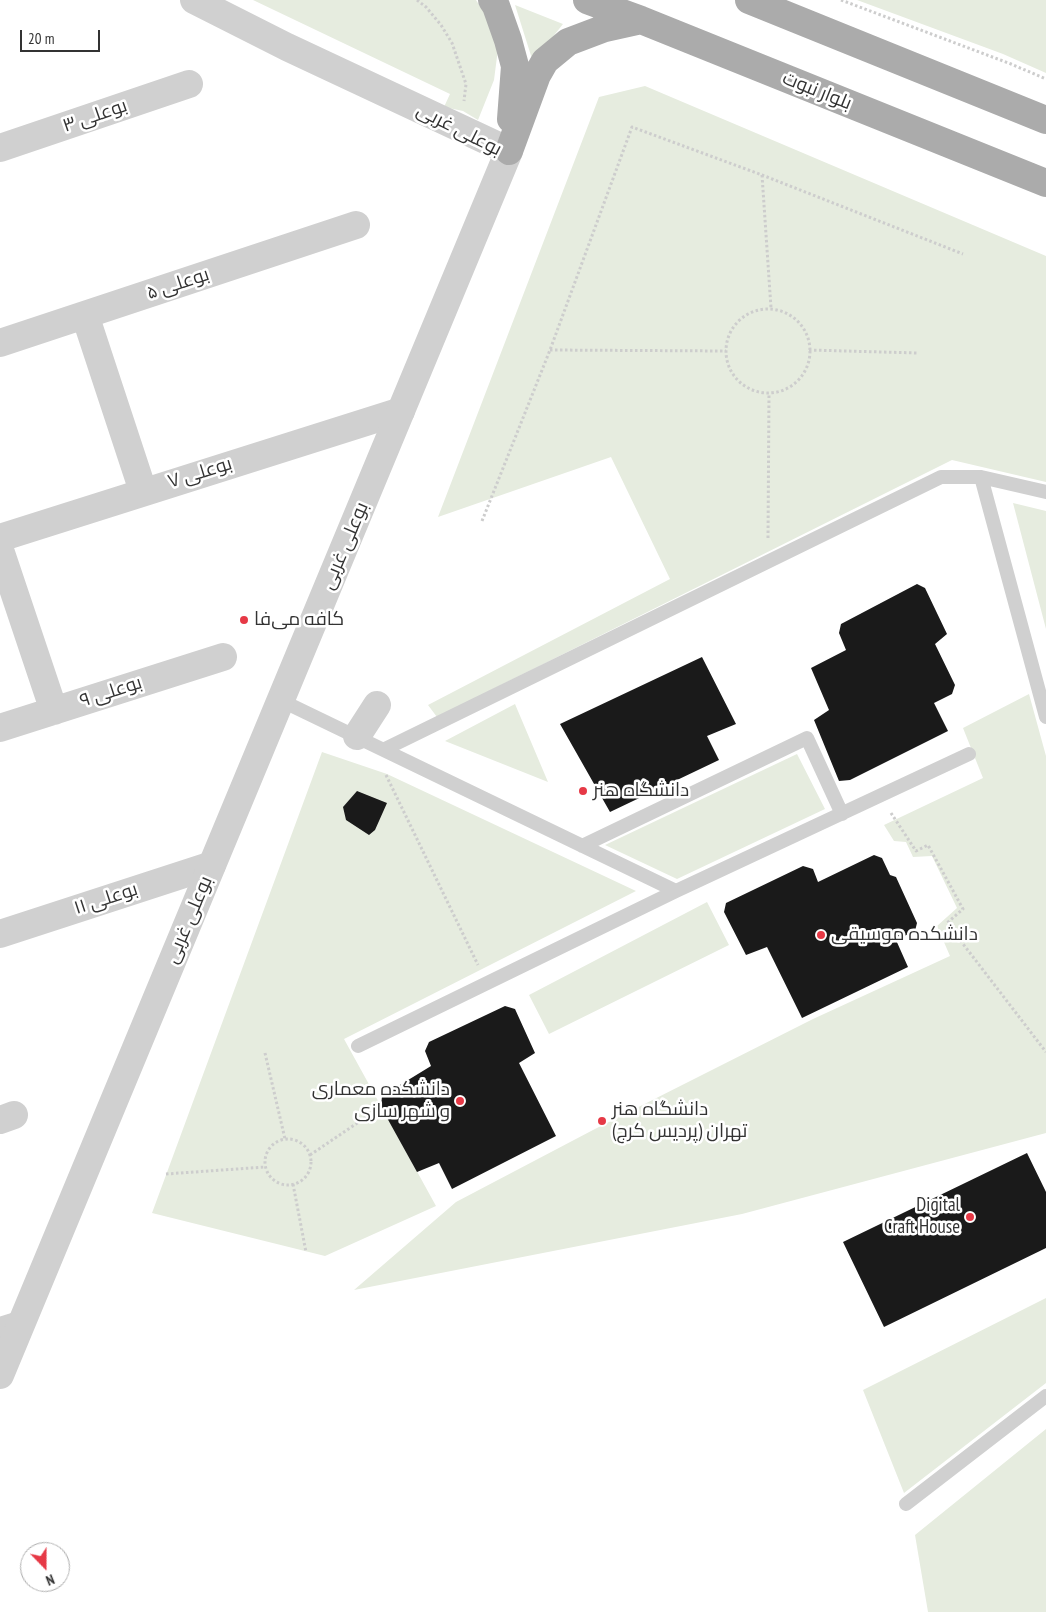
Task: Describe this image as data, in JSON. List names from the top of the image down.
{
  "streets": {
    "main road": ["بلوار نبوت"],
    "street": [
      "بوعلی ۳",
      "بوعلی غربی",
      "بوعلی ۵",
      "بوعلی ۷",
      "بوعلی ۹",
      "بوعلی ۱۱"
    ]
  },
  "crossings": [
    ["بوعلی غربی", "بوعلی ۷"],
    ["بوعلی غربی", "بوعلی ۱۱"]
  ],
  "places": [
    "کافه می‌فا",
    "دانشگاه هنر",
    "دانشکده موسیقی",
    "دانشکده معماری و شهر سازی",
    "دانشگاه هنر تهران (پردیس کرج)",
    "Digital Craft House"
  ],
  "scale_bar": "20 m",
  "north": "bottom"
}
